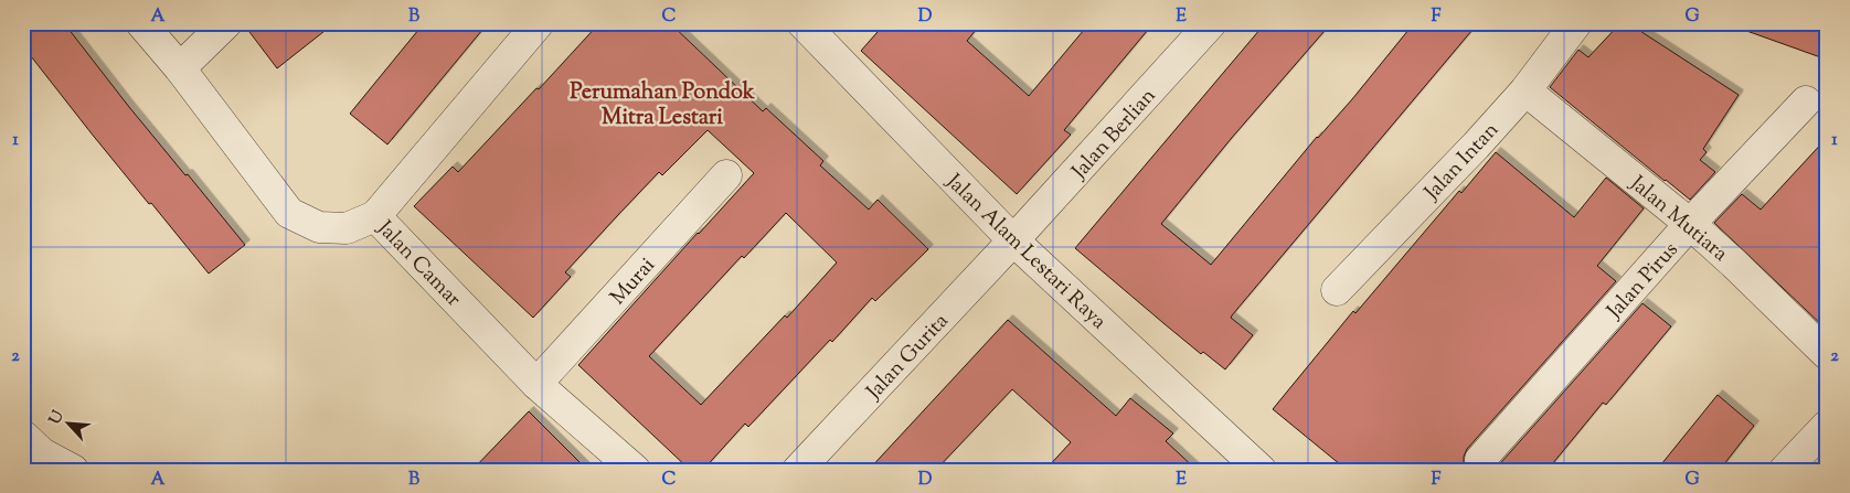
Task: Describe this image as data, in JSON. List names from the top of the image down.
{
  "streets": {
    "street": [
      "Jalan Berlian",
      "Jalan Intan",
      "Jalan Mutiara",
      "Jalan Alam Lestari Raya",
      "Jalan Camar",
      "Jalan Pirus",
      "Murai",
      "Jalan Gurita"
    ]
  },
  "crossings": [
    ["Jalan Berlian", "Jalan Alam Lestari Raya"],
    ["Jalan Berlian", "Jalan Gurita"],
    ["Jalan Intan", "Jalan Mutiara"],
    ["Jalan Mutiara", "Jalan Pirus"],
    ["Jalan Alam Lestari Raya", "Jalan Gurita"],
    ["Jalan Camar", "Murai"]
  ],
  "districts": ["Perumahan Pondok Mitra Lestari"],
  "north": "top left",
  "grid": {
    "columns": [
      "A",
      "B",
      "C",
      "D",
      "E",
      "F",
      "G"
    ],
    "rows": ["1", "2"]
  }
}
